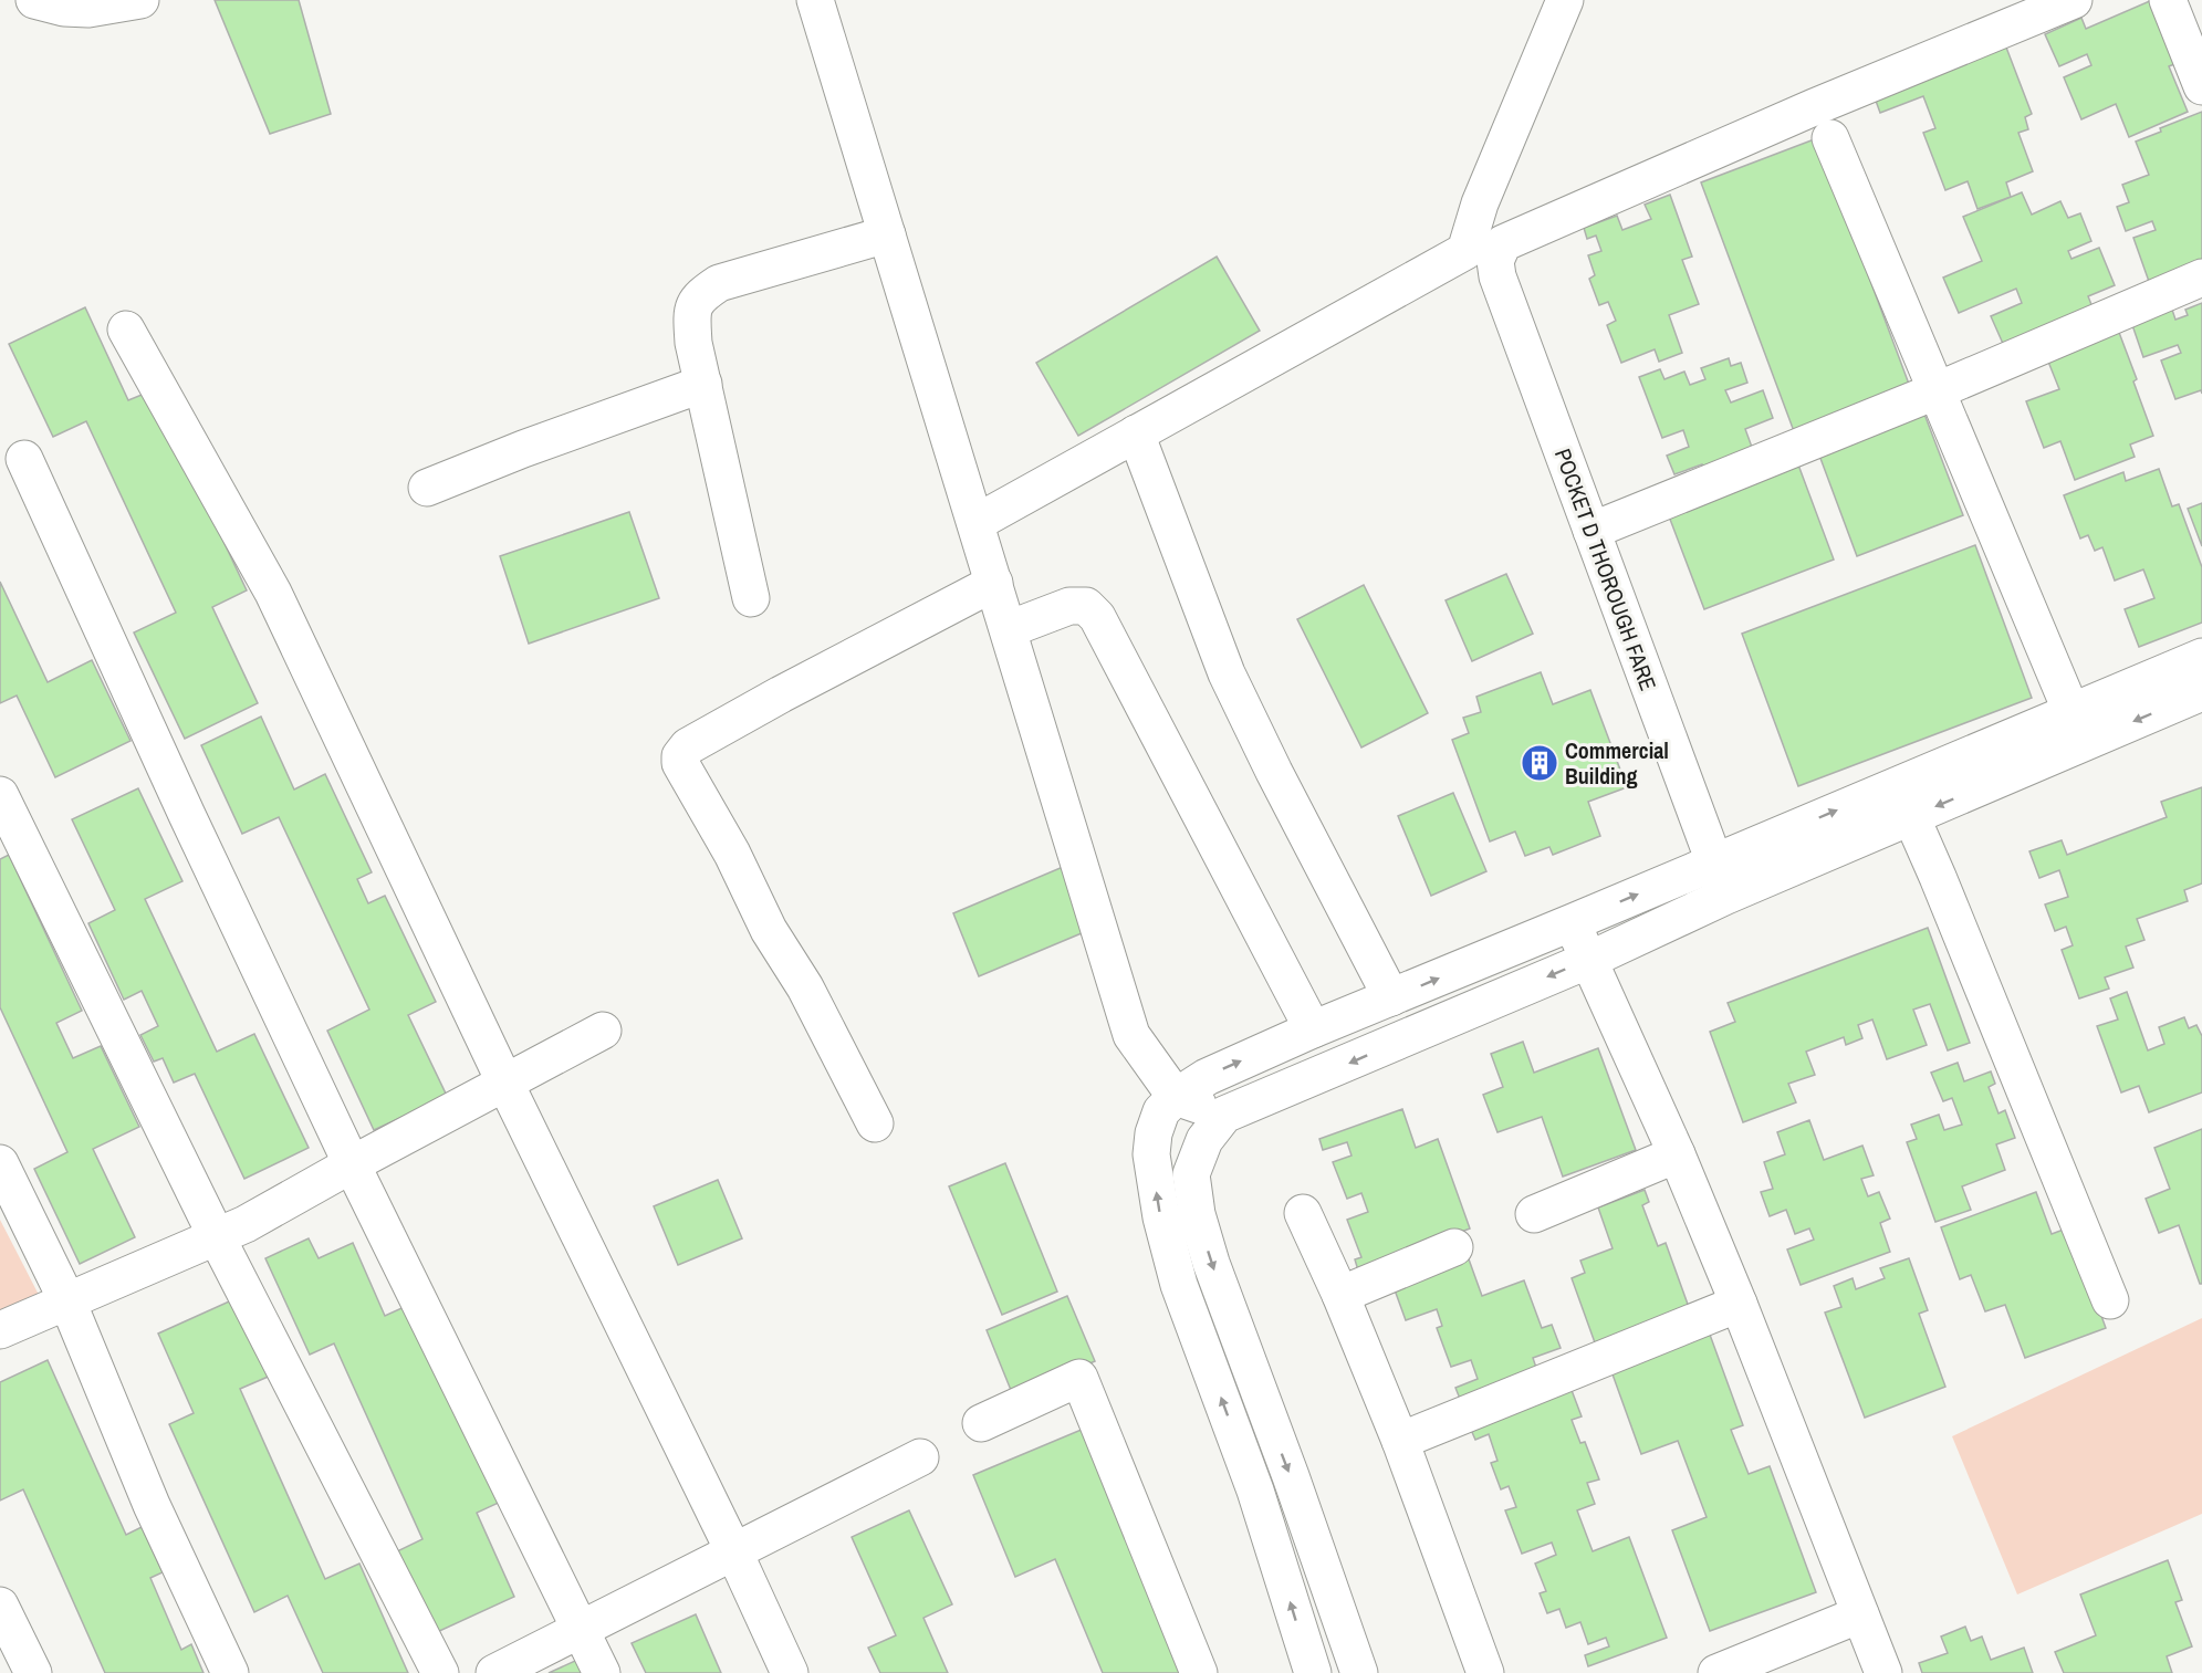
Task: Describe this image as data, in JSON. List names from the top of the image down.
{
  "streets": {
    "street": ["POCKET D THOROUGH FARE"]
  },
  "places": {
    "building": ["Commercial Building"]
  }
}
